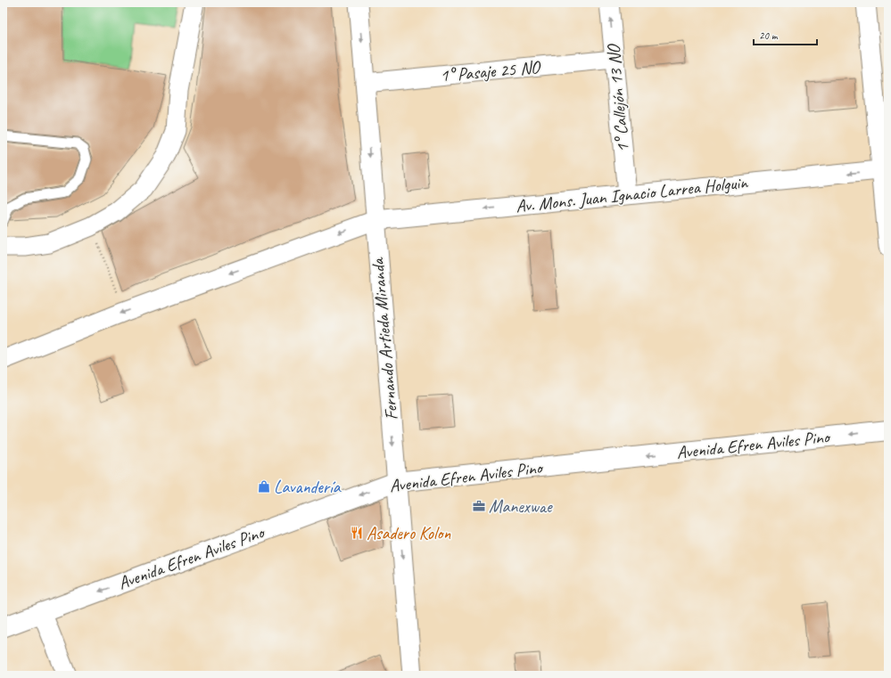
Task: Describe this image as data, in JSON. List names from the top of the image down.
{
  "streets": {
    "street": [
      "1° Pasaje 25 NO",
      "1° Callejón 13 NO",
      "Av. Mons. Juan Ignacio Larrea Holguin",
      "Fernando Artieda Miranda",
      "Avenida Efren Aviles Pino"
    ]
  },
  "crossings": [
    ["1° Pasaje 25 NO", "1° Callejón 13 NO"],
    ["1° Pasaje 25 NO", "Fernando Artieda Miranda"],
    ["1° Callejón 13 NO", "Av. Mons. Juan Ignacio Larrea Holguin"],
    ["Av. Mons. Juan Ignacio Larrea Holguin", "Fernando Artieda Miranda"],
    ["Fernando Artieda Miranda", "Avenida Efren Aviles Pino"]
  ],
  "one_way": ["Av. Mons. Juan Ignacio Larrea Holguin", "Fernando Artieda Miranda", "Avenida Efren Aviles Pino"],
  "places": {
    "shop": ["Lavandería"],
    "office": ["Manexwae"],
    "restaurant": ["Asadero Kolon"]
  },
  "scale_bar": "20 m"
}
